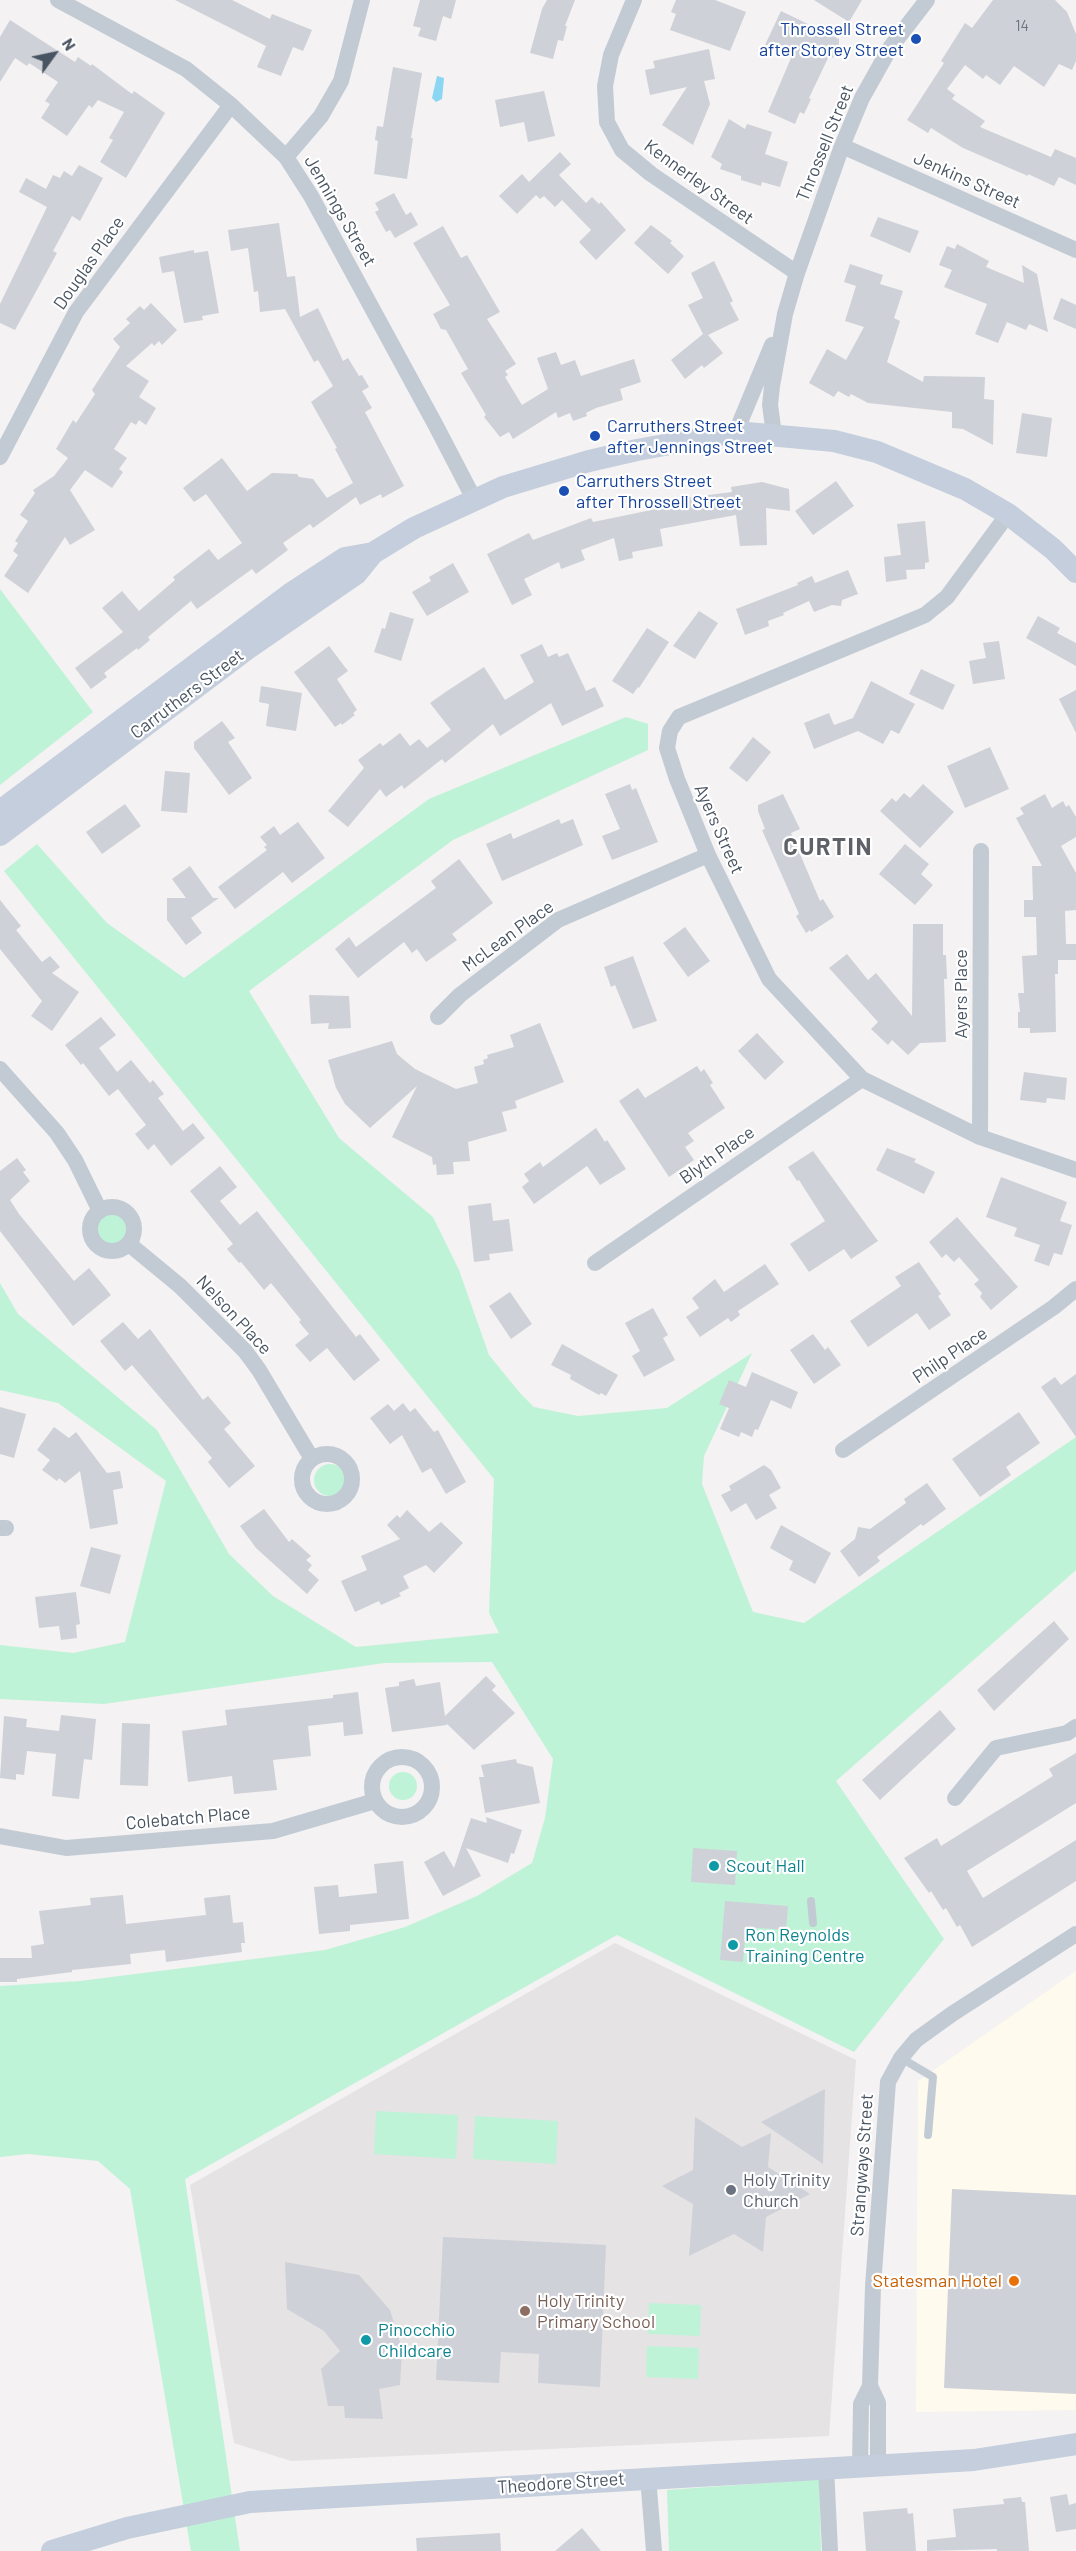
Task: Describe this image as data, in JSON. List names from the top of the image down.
{
  "streets": {
    "main road": ["Carruthers Street", "Theodore Street"],
    "street": [
      "Throssell Street",
      "Jenkins Street",
      "Kennerley Street",
      "Jennings Street",
      "Douglas Place",
      "Ayers Street",
      "McLean Place",
      "Ayers Place",
      "Blyth Place",
      "Nelson Place",
      "Philp Place",
      "Colebatch Place",
      "Strangways Street"
    ]
  },
  "crossings": [
    ["Throssell Street", "Jenkins Street"],
    ["Throssell Street", "Kennerley Street"],
    ["Throssell Street", "Carruthers Street"],
    ["Jennings Street", "Douglas Place"],
    ["Jennings Street", "Carruthers Street"],
    ["Carruthers Street", "Ayers Street"],
    ["Ayers Street", "McLean Place"],
    ["Ayers Street", "Ayers Place"],
    ["Ayers Street", "Blyth Place"],
    ["Strangways Street", "Theodore Street"]
  ],
  "districts": ["CURTIN"],
  "places": [
    "Throssell Street after Storey Street",
    "Carruthers Street after Jennings Street",
    "Carruthers Street after Throssell Street",
    "Scout Hall",
    "Ron Reynolds Training Centre",
    "Holy Trinity Church",
    "Statesman Hotel",
    "Holy Trinity Primary School",
    "Pinocchio Childcare"
  ],
  "house_numbers": ["14"],
  "north": "top right"
}
